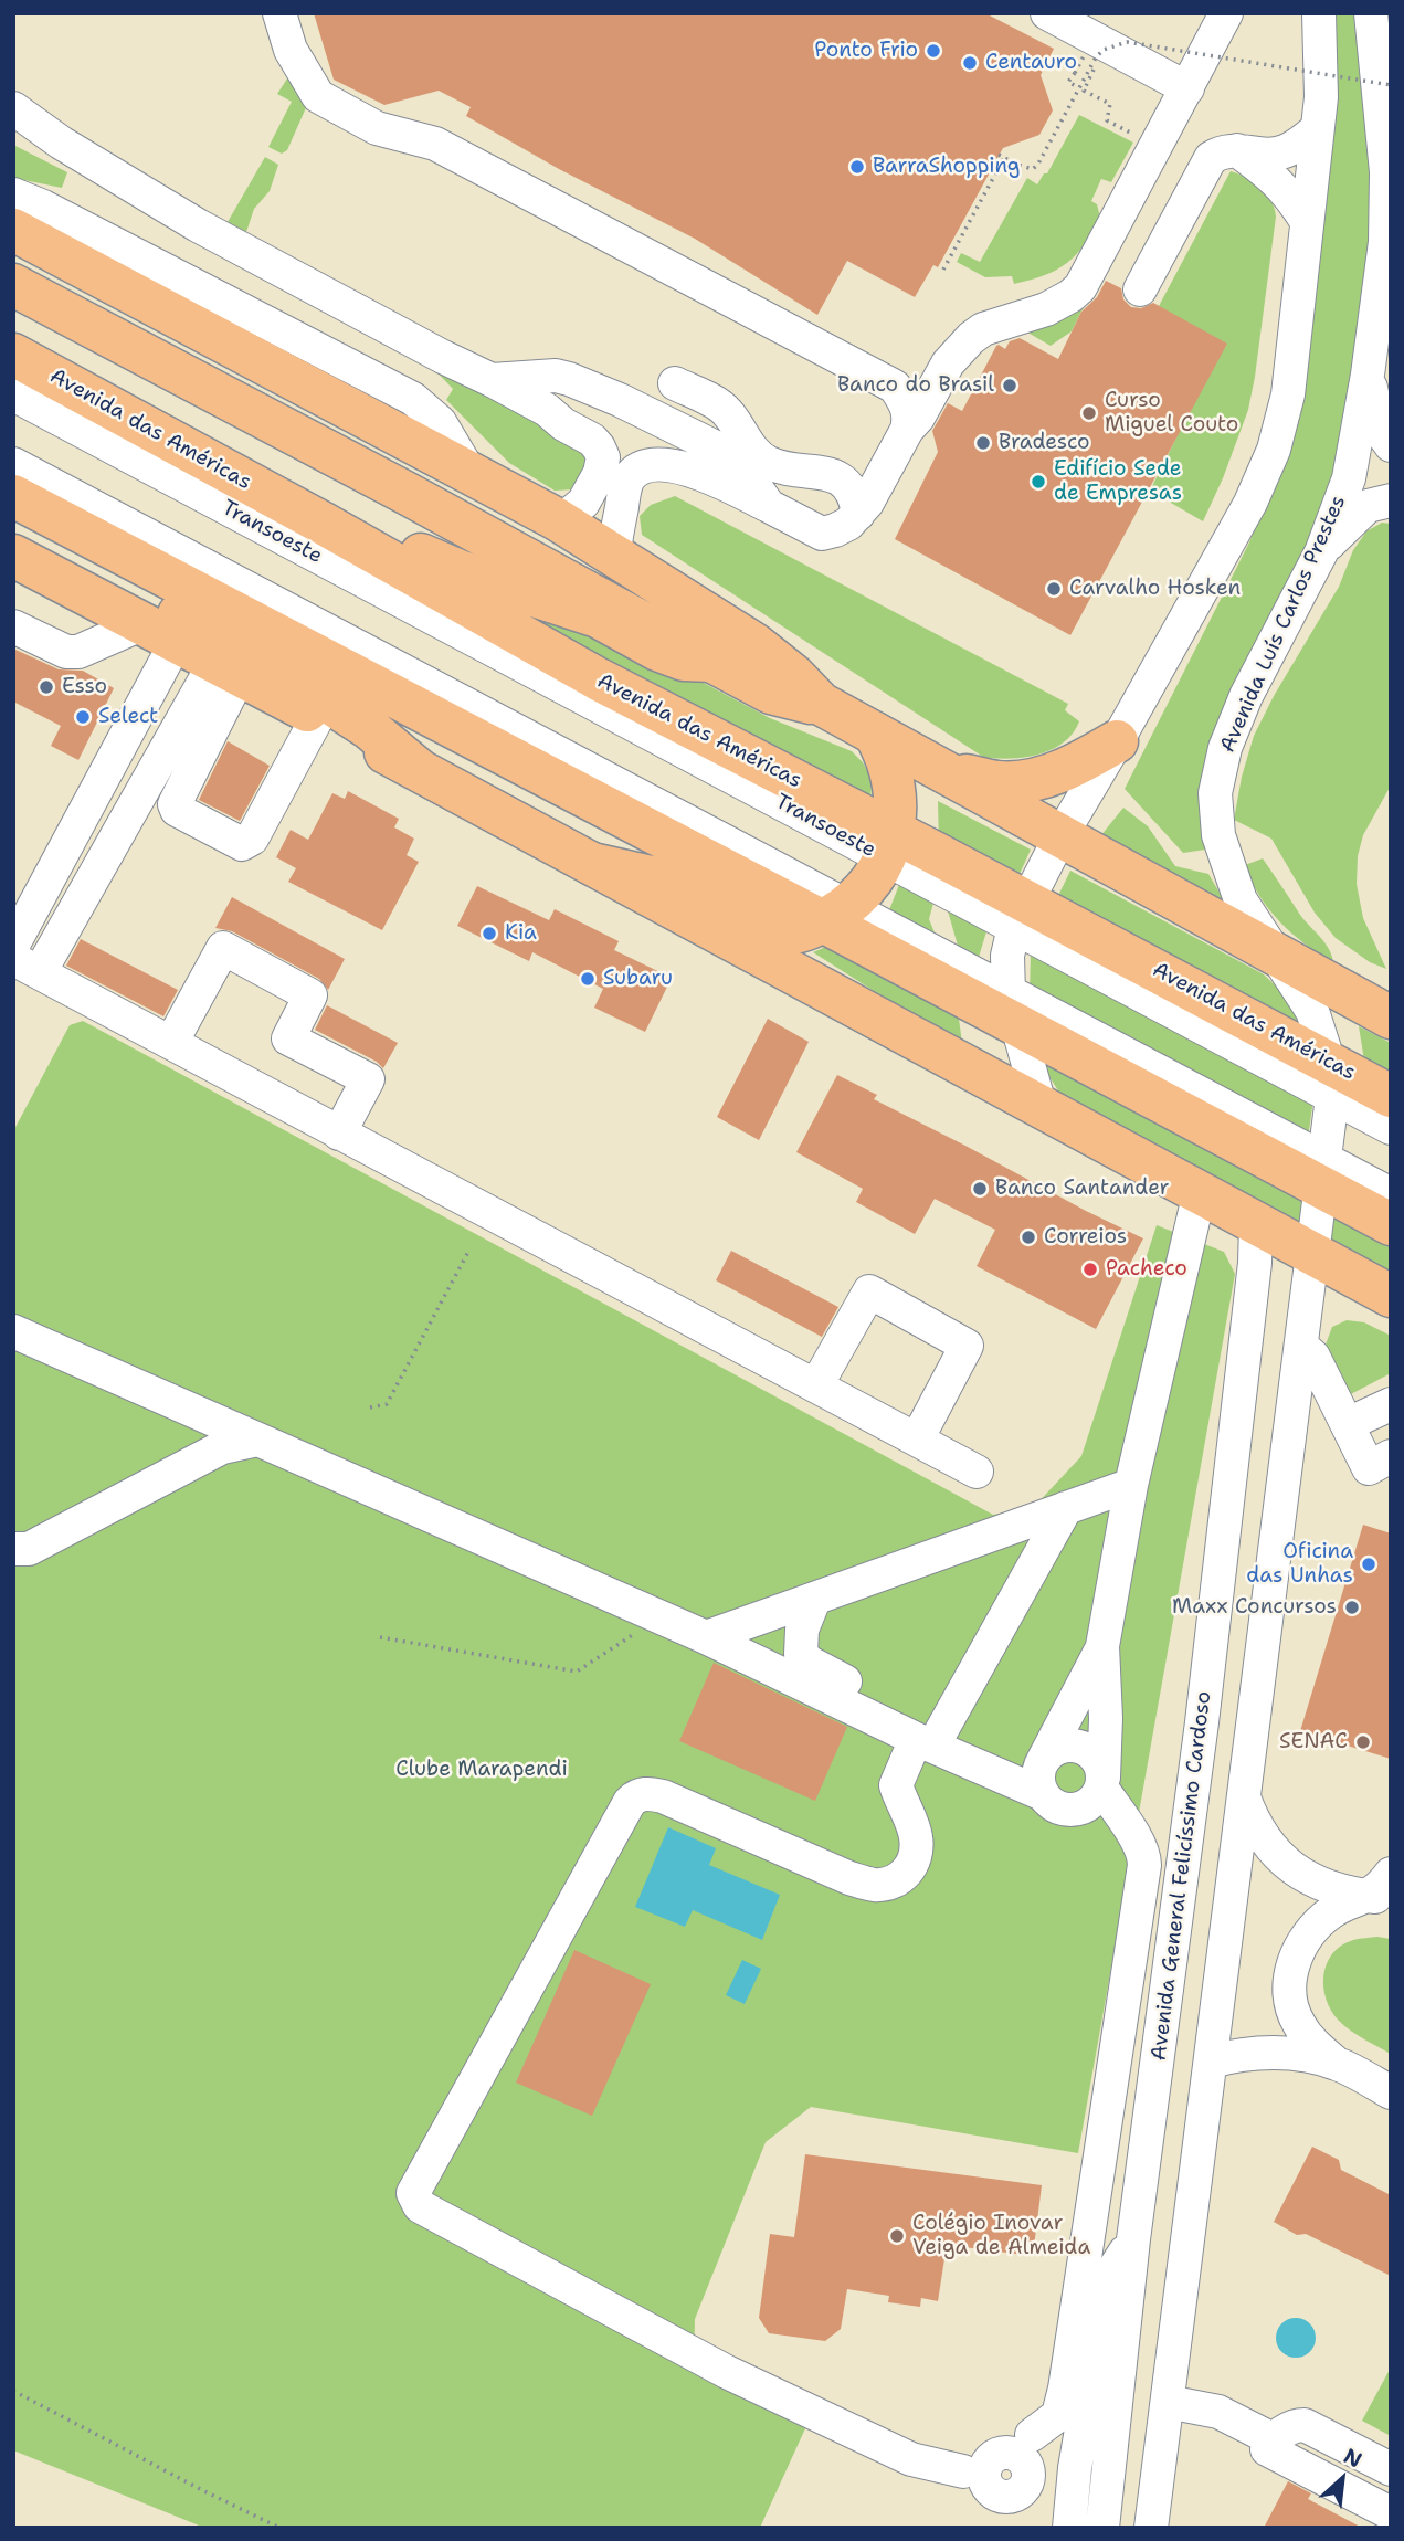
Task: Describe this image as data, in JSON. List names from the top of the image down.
{
  "streets": {
    "main road": ["Avenida das Américas"],
    "street": ["Transoeste", "Avenida Luís Carlos Prestes", "Avenida General Felicíssimo Cardoso"]
  },
  "crossings": [
    ["Avenida das Américas", "Transoeste"],
    ["Avenida das Américas", "Avenida Luís Carlos Prestes"]
  ],
  "parks": ["Clube Marapendi"],
  "places": [
    "Ponto Frio",
    "Centauro",
    "BarraShopping",
    "Banco do Brasil",
    "Curso Miguel Couto",
    "Bradesco",
    "Edifício Sede de Empresas",
    "Carvalho Hosken",
    "Esso",
    "Select",
    "Kia",
    "Subaru",
    "Banco Santander",
    "Correios",
    "Pacheco",
    "Oficina das Unhas",
    "Maxx Concursos",
    "SENAC",
    "Colégio Inovar Veiga de Almeida"
  ],
  "north": "top right"
}
